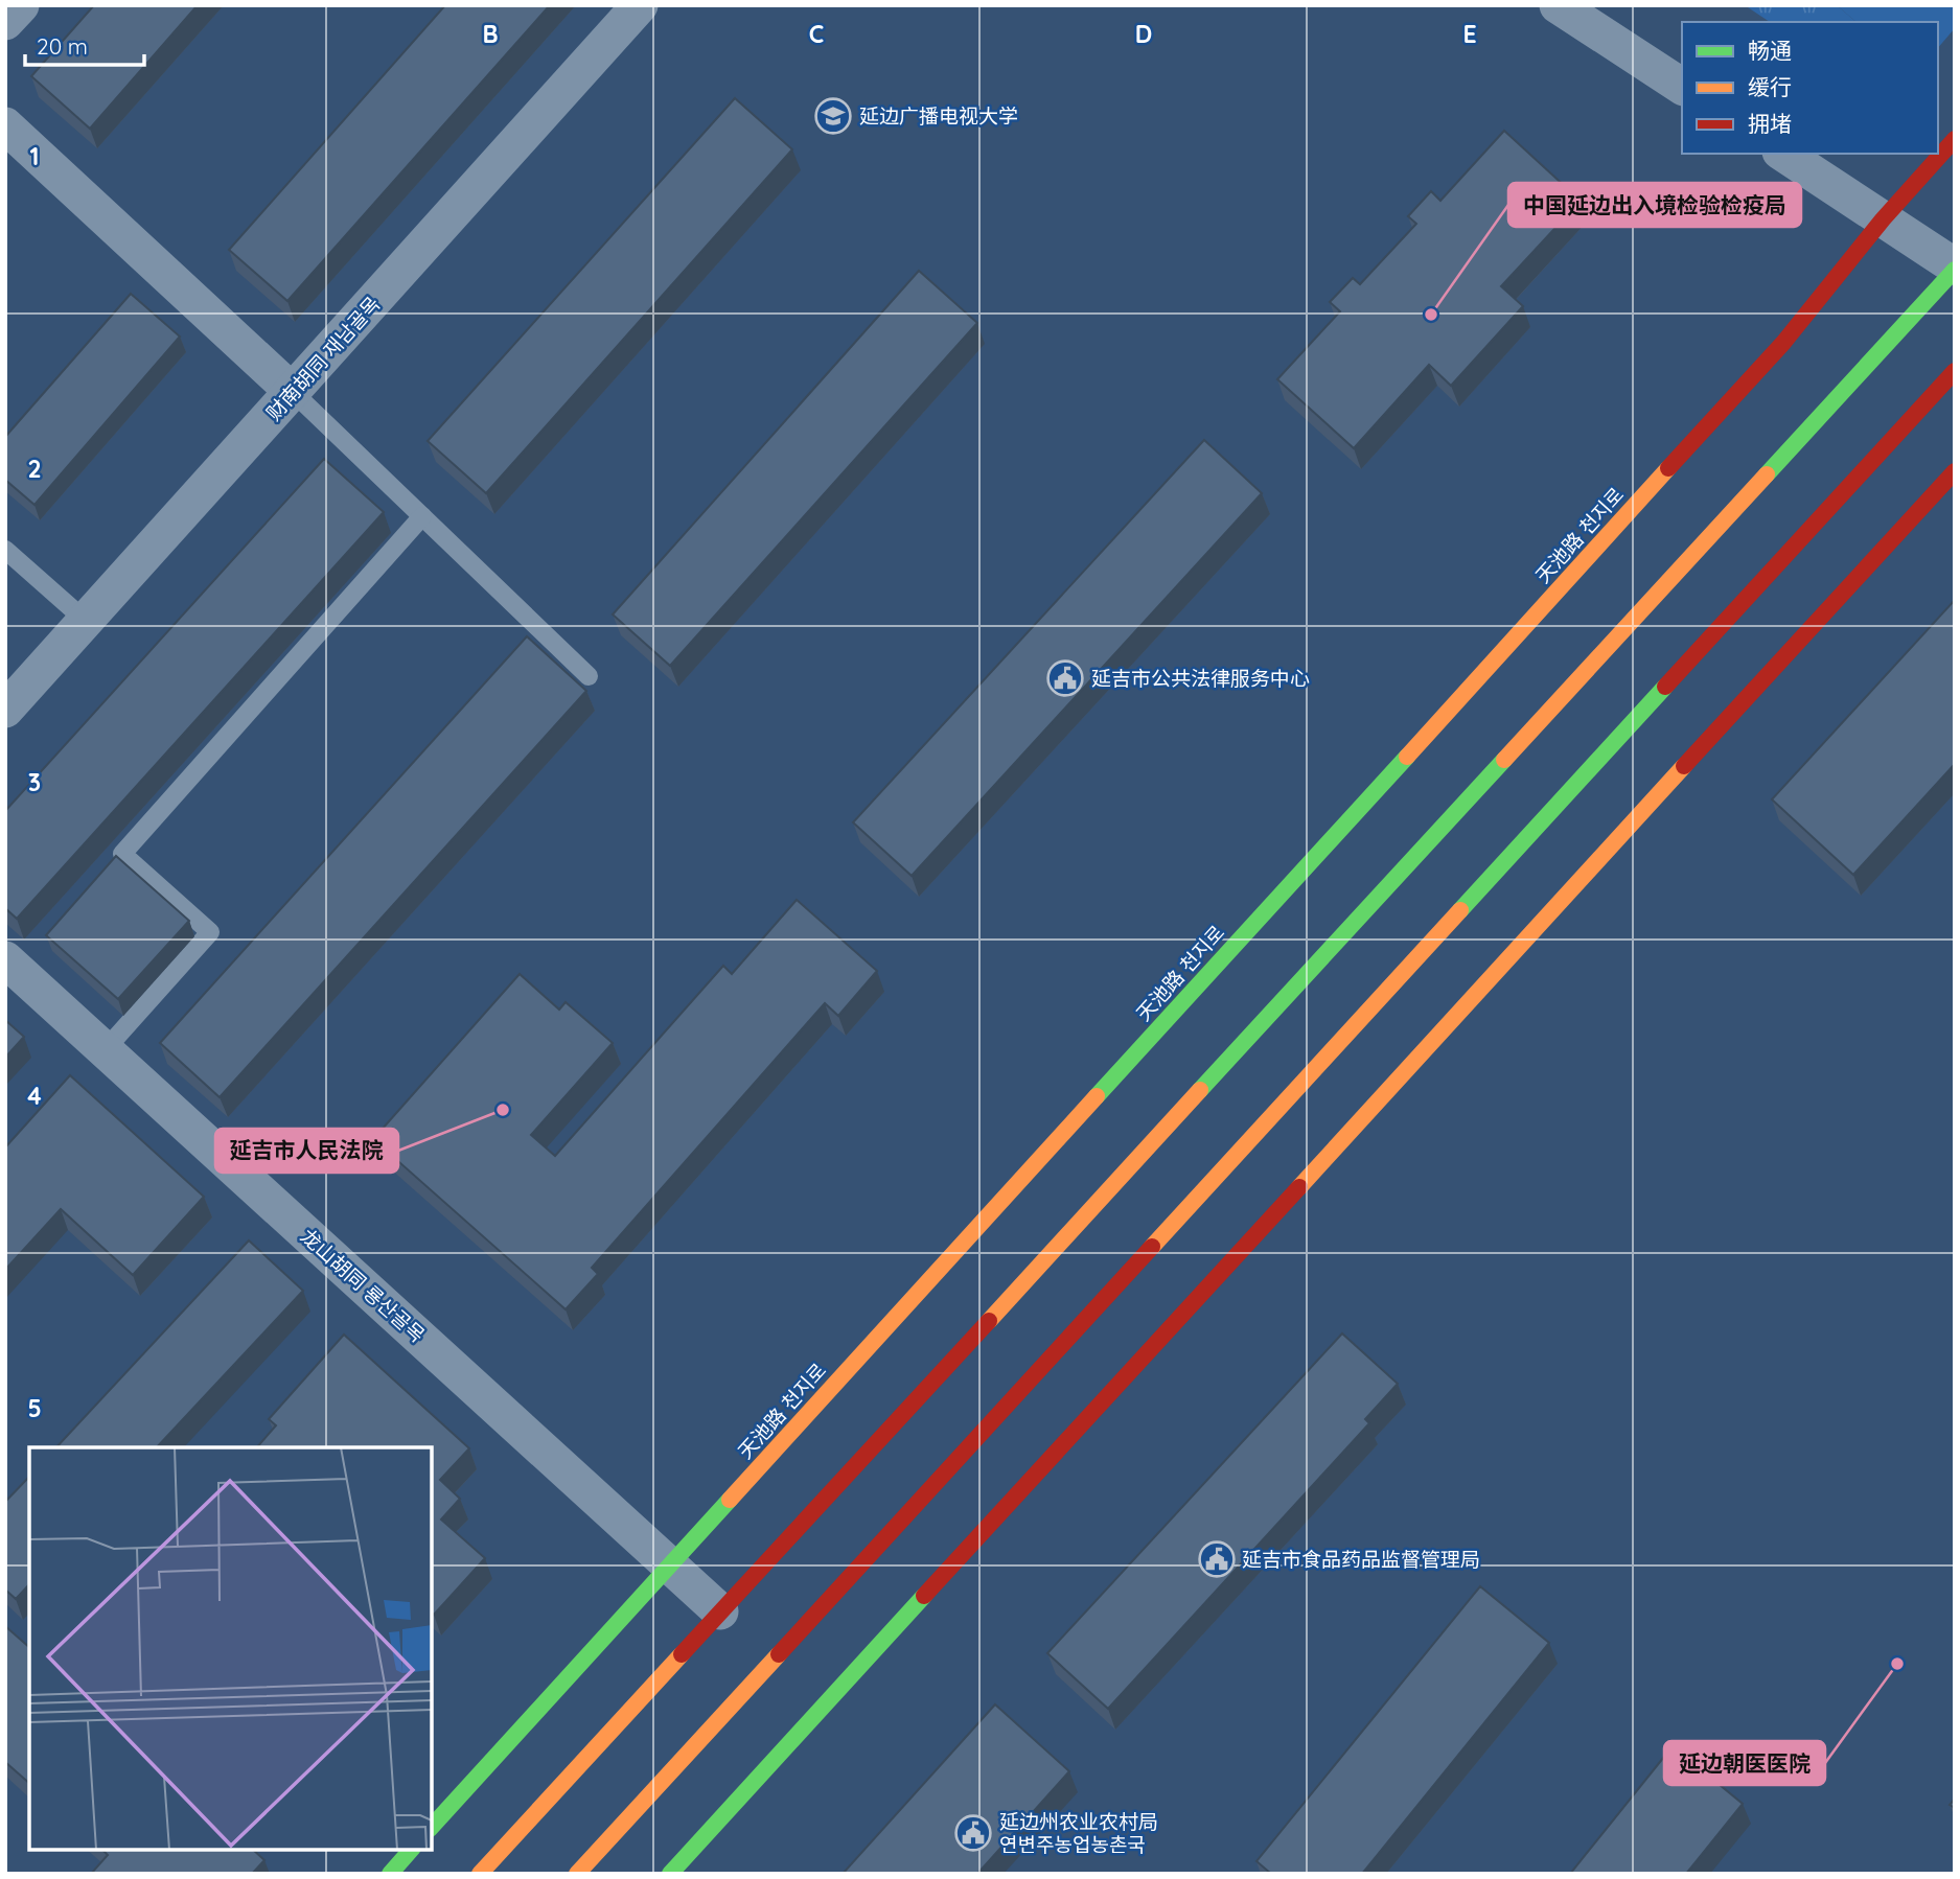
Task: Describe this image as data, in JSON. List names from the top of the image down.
{
  "streets": {
    "street": ["财南胡同 재남골목", "天池路 천지로", "龙山胡同 룡산골목"]
  },
  "crossings": [
    ["天池路 천지로", "龙山胡同 룡산골목"]
  ],
  "places": {
    "school or university": ["延边广播电视大学"],
    "other": ["中国延边出入境检验检疫局", "延吉市人民法院", "延边朝医医院"],
    "public building": ["延吉市公共法律服务中心", "延吉市食品药品监督管理局", "延边州农业农村局 연변주농업농촌국"]
  },
  "legend": ["畅通", "缓行", "拥堵"],
  "scale_bar": "20 m",
  "grid": {
    "columns": [
      "B",
      "C",
      "D",
      "E"
    ],
    "rows": [
      "1",
      "2",
      "3",
      "4",
      "5"
    ]
  }
}
